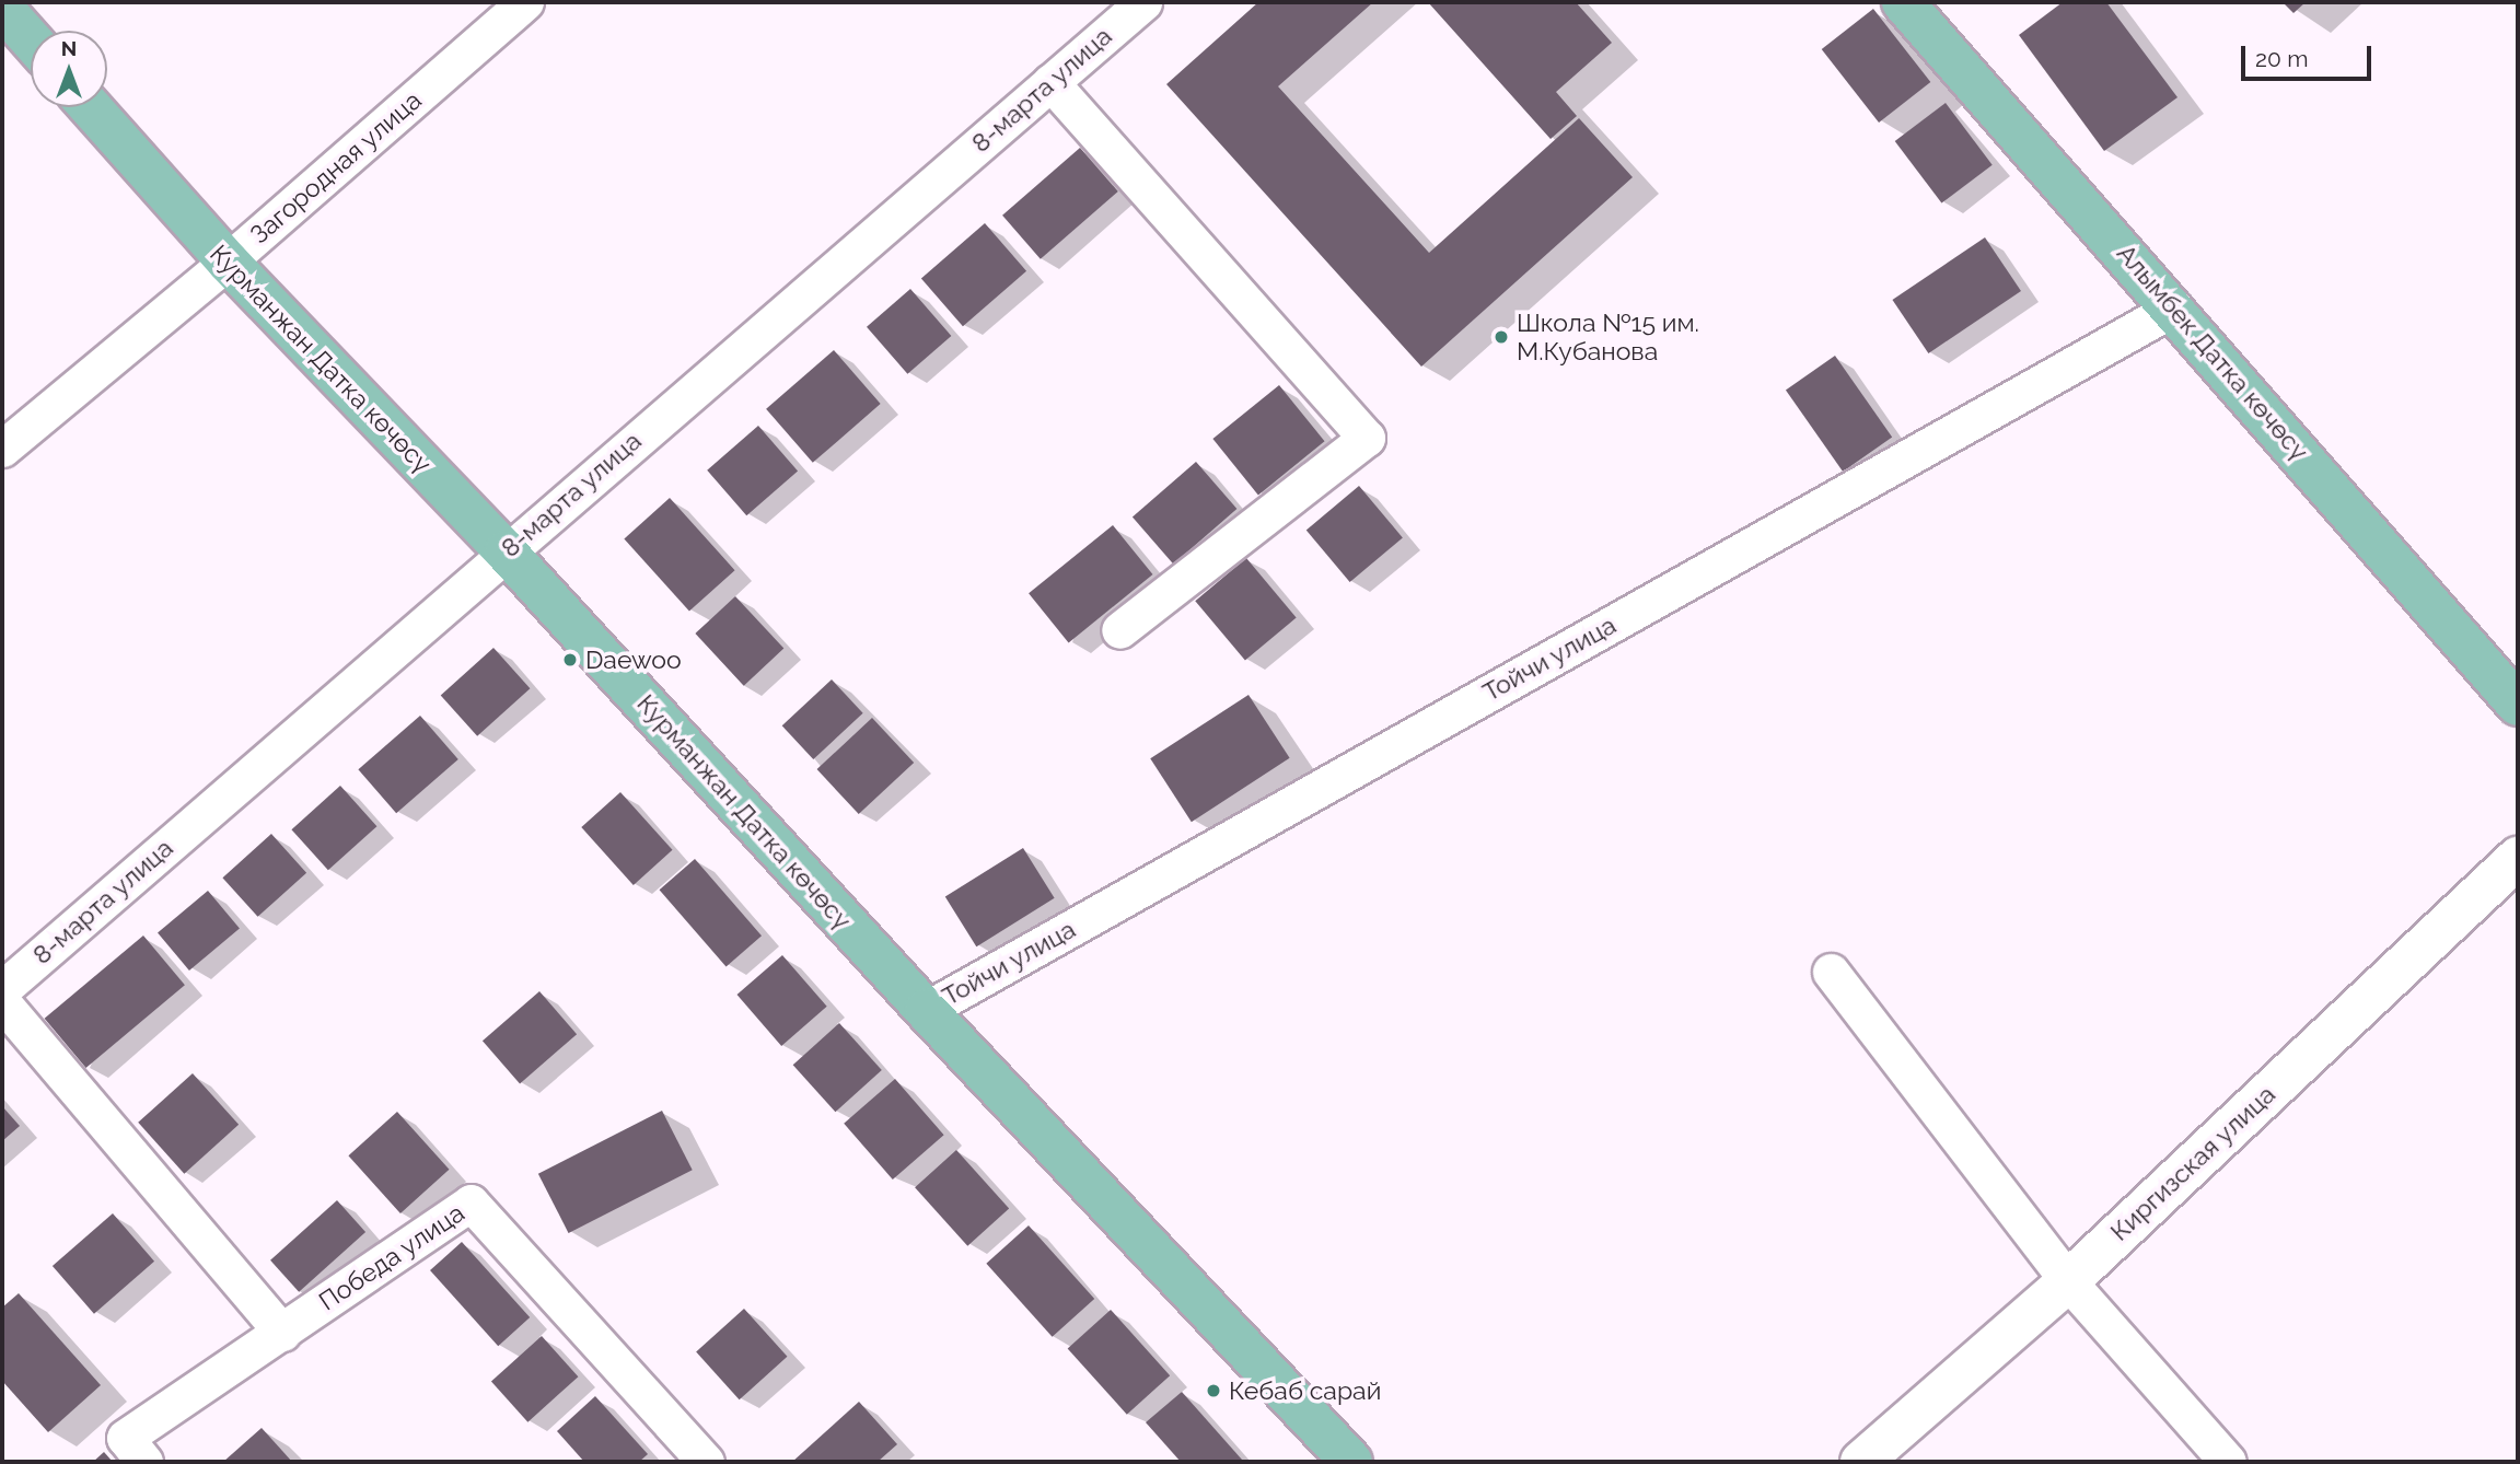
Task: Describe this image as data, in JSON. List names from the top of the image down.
{
  "streets": {
    "main road": ["Алымбек Датка көчөсү", "Курманжан Датка көчөсү"],
    "street": [
      "8-марта улица",
      "Загородная улица",
      "Тойчи улица",
      "Киргизская улица",
      "Победа улица"
    ]
  },
  "crossings": [
    ["8-марта улица", "Курманжан Датка көчөсү"],
    ["Загородная улица", "Курманжан Датка көчөсү"],
    ["Алымбек Датка көчөсү", "Тойчи улица"],
    ["Курманжан Датка көчөсү", "Тойчи улица"]
  ],
  "places": ["Школа №15 им. М.Кубанова", "Daewoo", "Кебаб сарай"],
  "scale_bar": "20 m",
  "north": "top"
}
